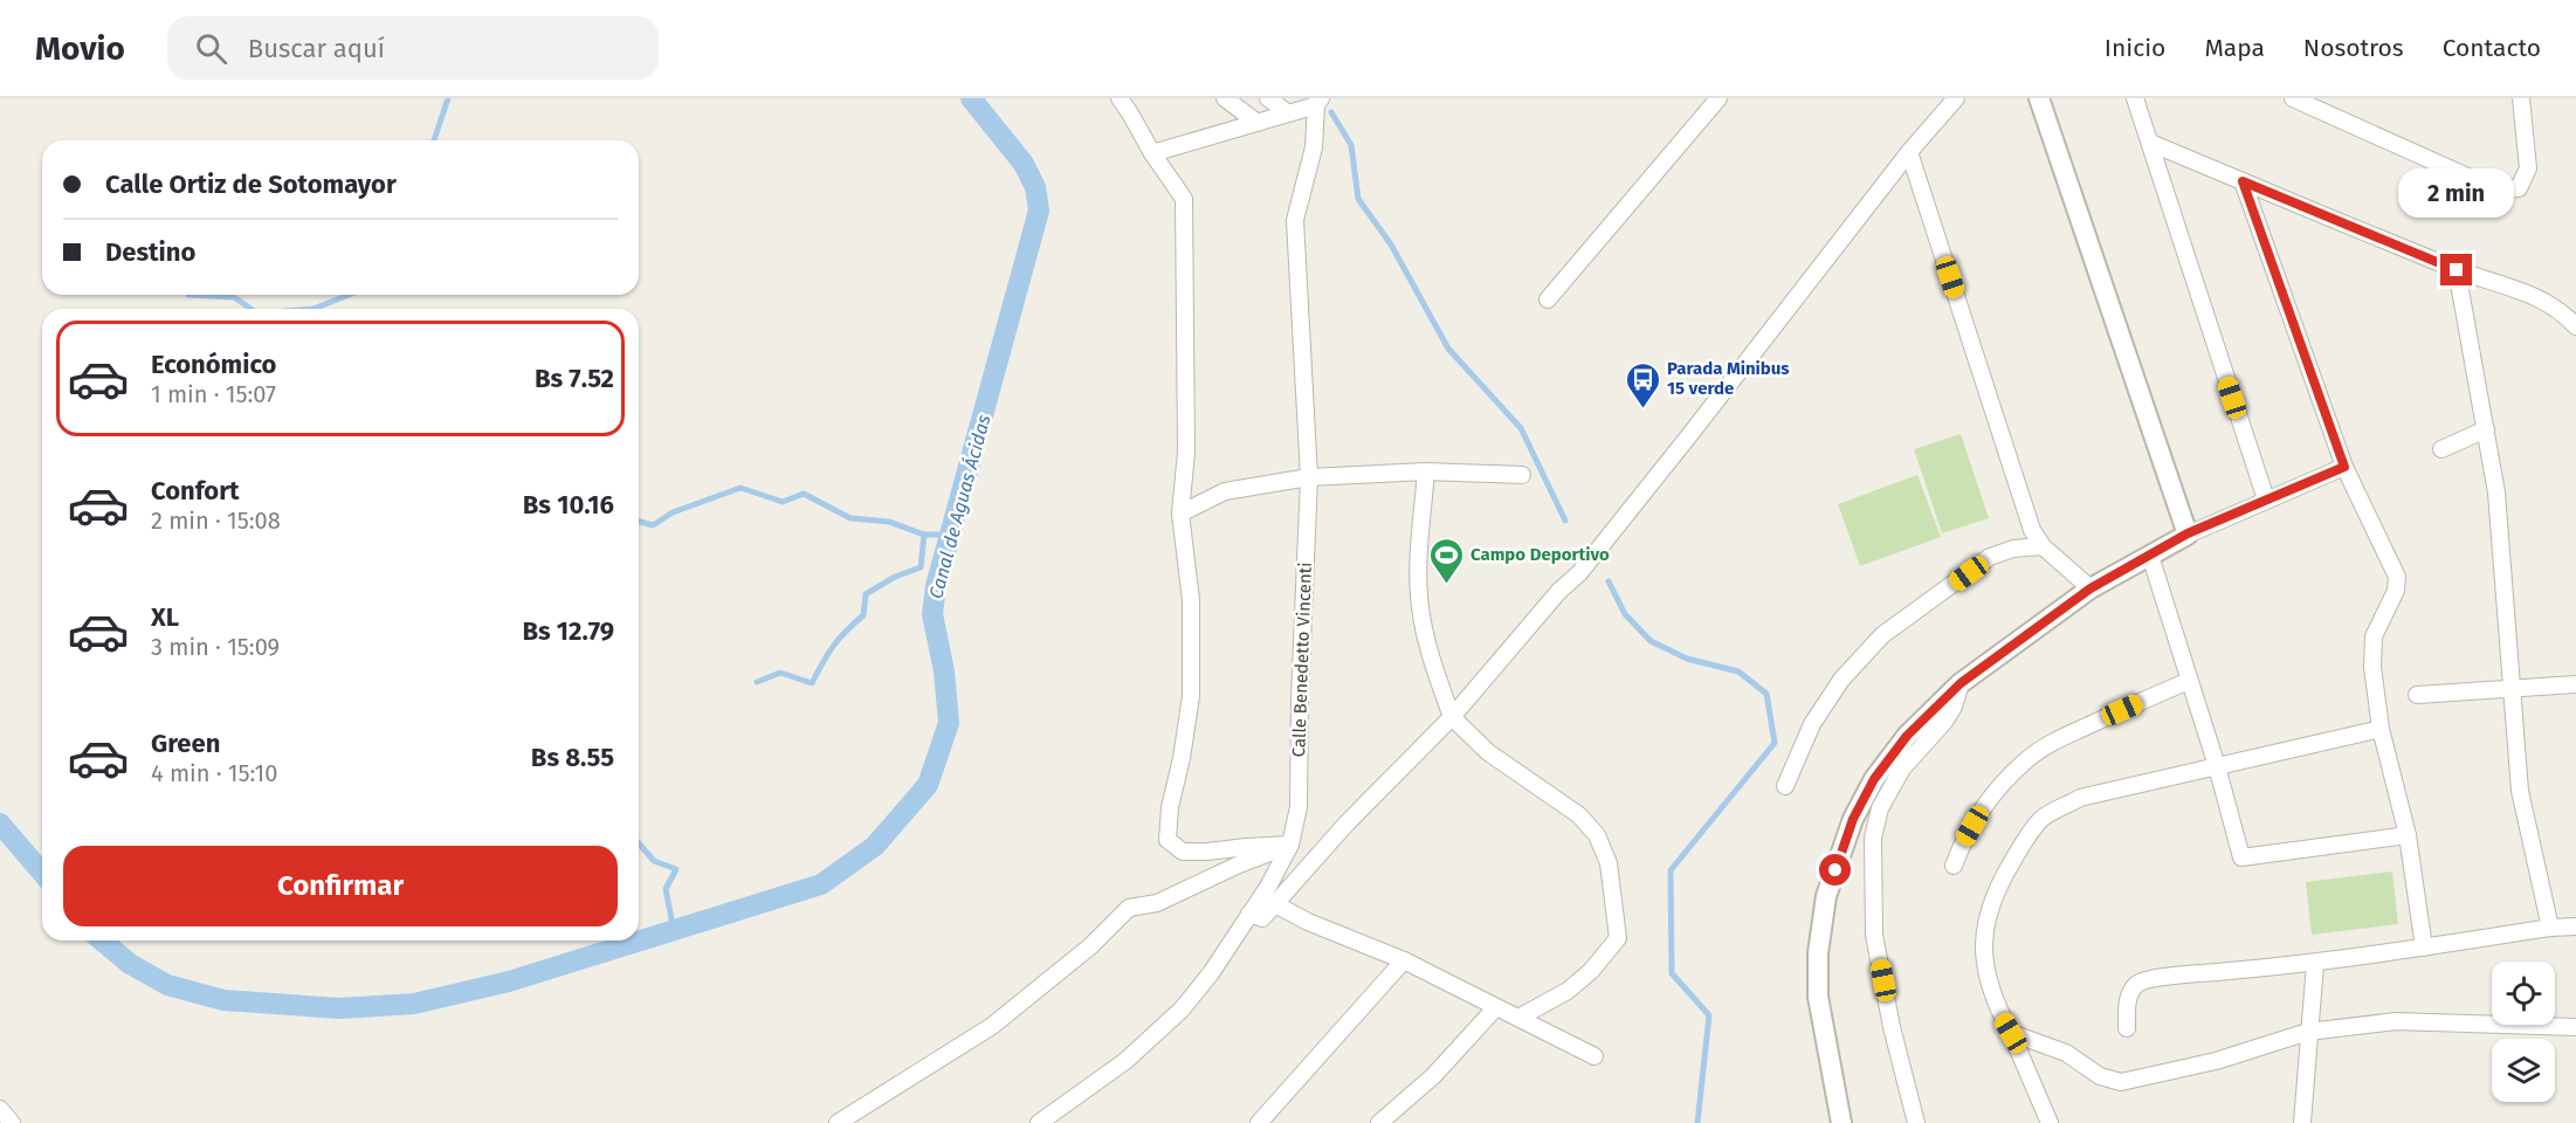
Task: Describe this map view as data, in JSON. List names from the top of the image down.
{
  "streets": {
    "street": ["Calle Benedetto Vincenti"]
  },
  "water": ["Canal de Aguas Ácidas"],
  "places": {
    "bus stop": ["Parada Minibus 15 verde"],
    "sports": ["Campo Deportivo"]
  },
  "page": {
    "header": "Movio",
    "search": "Buscar aquí",
    "nav": [
      "Inicio",
      "Mapa",
      "Nosotros",
      "Contacto"
    ],
    "banner": ["Calle Ortiz de Sotomayor", "Destino"],
    "bubble": "2 min",
    "list": [
      {
        "name": "Económico",
        "note": "1 min · 15:07",
        "value": "Bs 7.52"
      },
      {
        "name": "Confort",
        "note": "2 min · 15:08",
        "value": "Bs 10.16"
      },
      {
        "name": "XL",
        "note": "3 min · 15:09",
        "value": "Bs 12.79"
      },
      {
        "name": "Green",
        "note": "4 min · 15:10",
        "value": "Bs 8.55"
      }
    ],
    "buttons": "Confirmar"
  }
}
